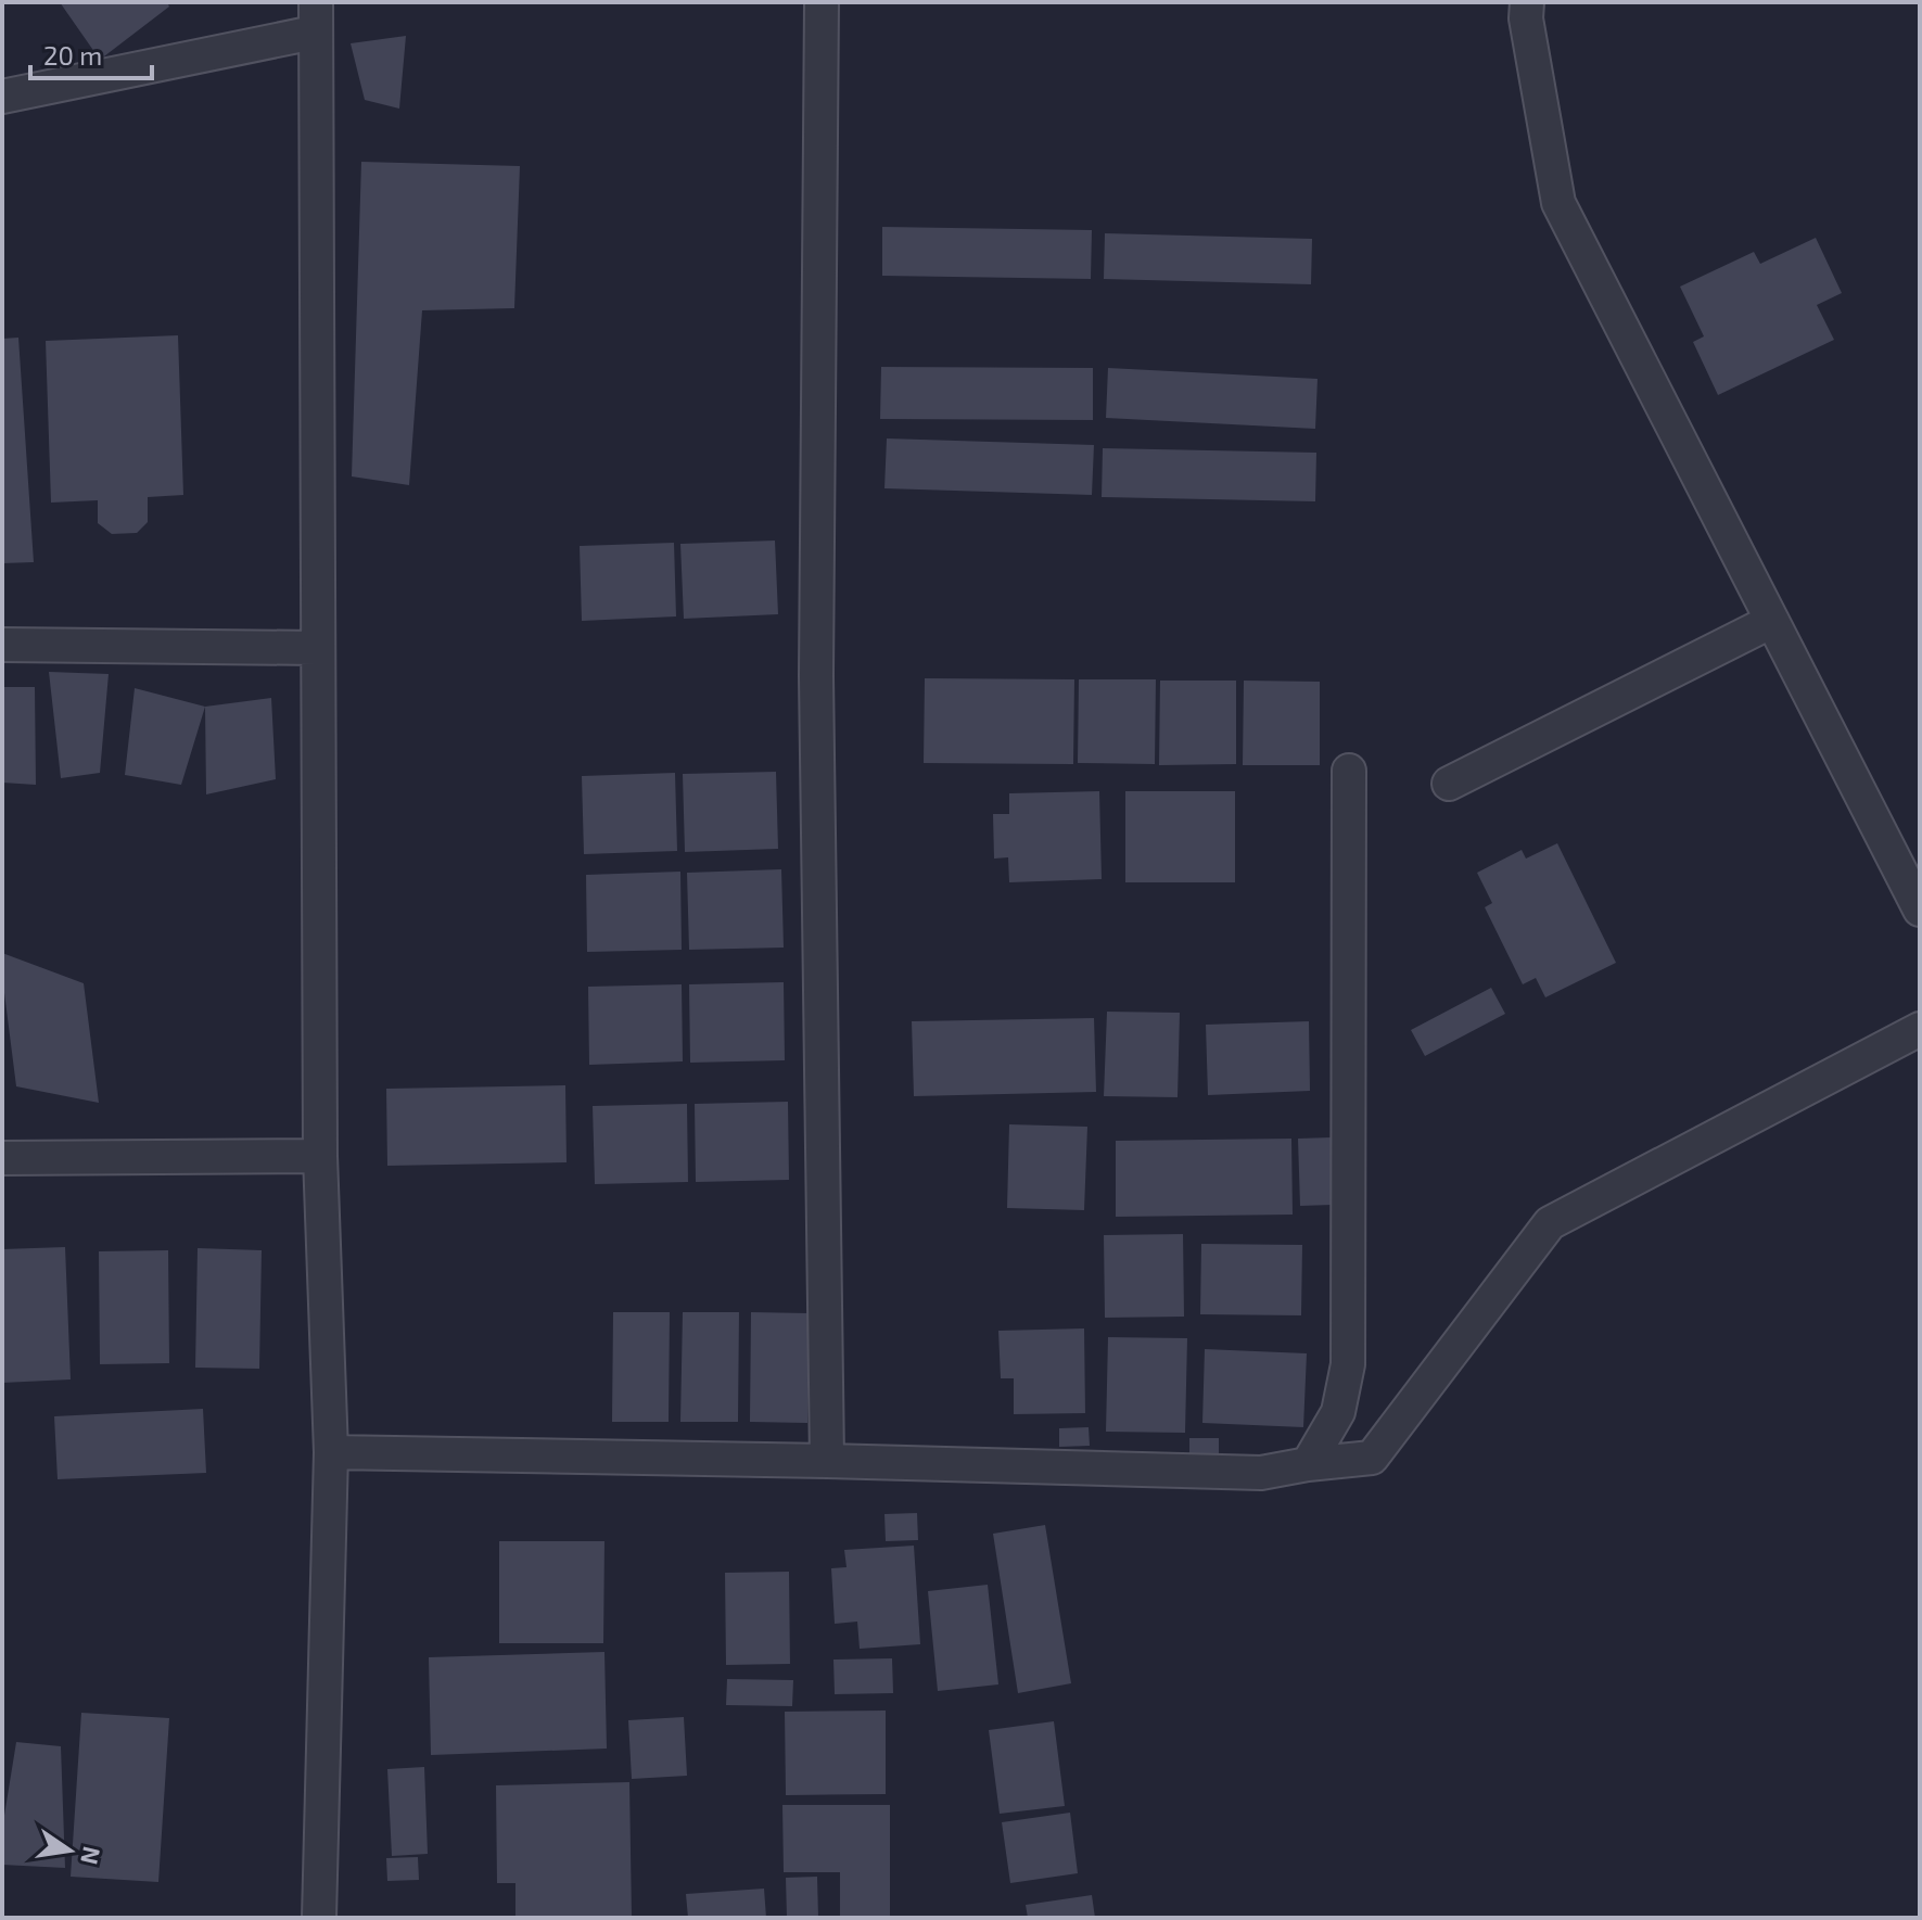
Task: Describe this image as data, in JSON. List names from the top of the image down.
{
  "scale_bar": "20 m",
  "north": "right"
}
